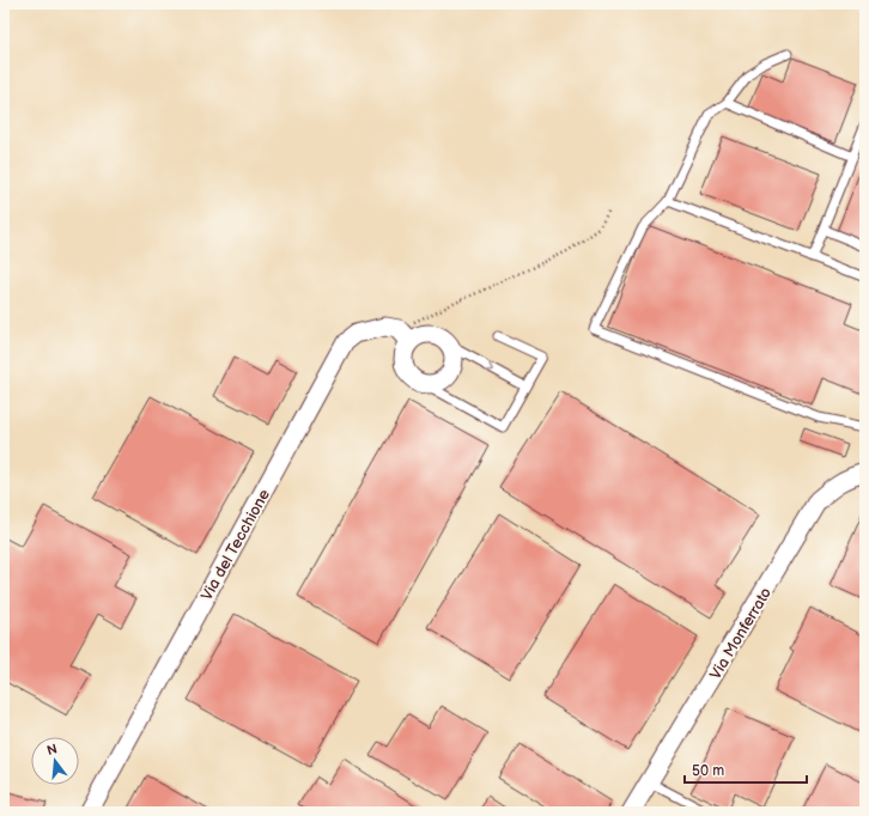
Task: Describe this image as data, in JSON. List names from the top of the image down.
{
  "streets": {
    "street": ["Via del Tecchione", "Via Monferrato"]
  },
  "scale_bar": "50 m",
  "north": "top"
}
